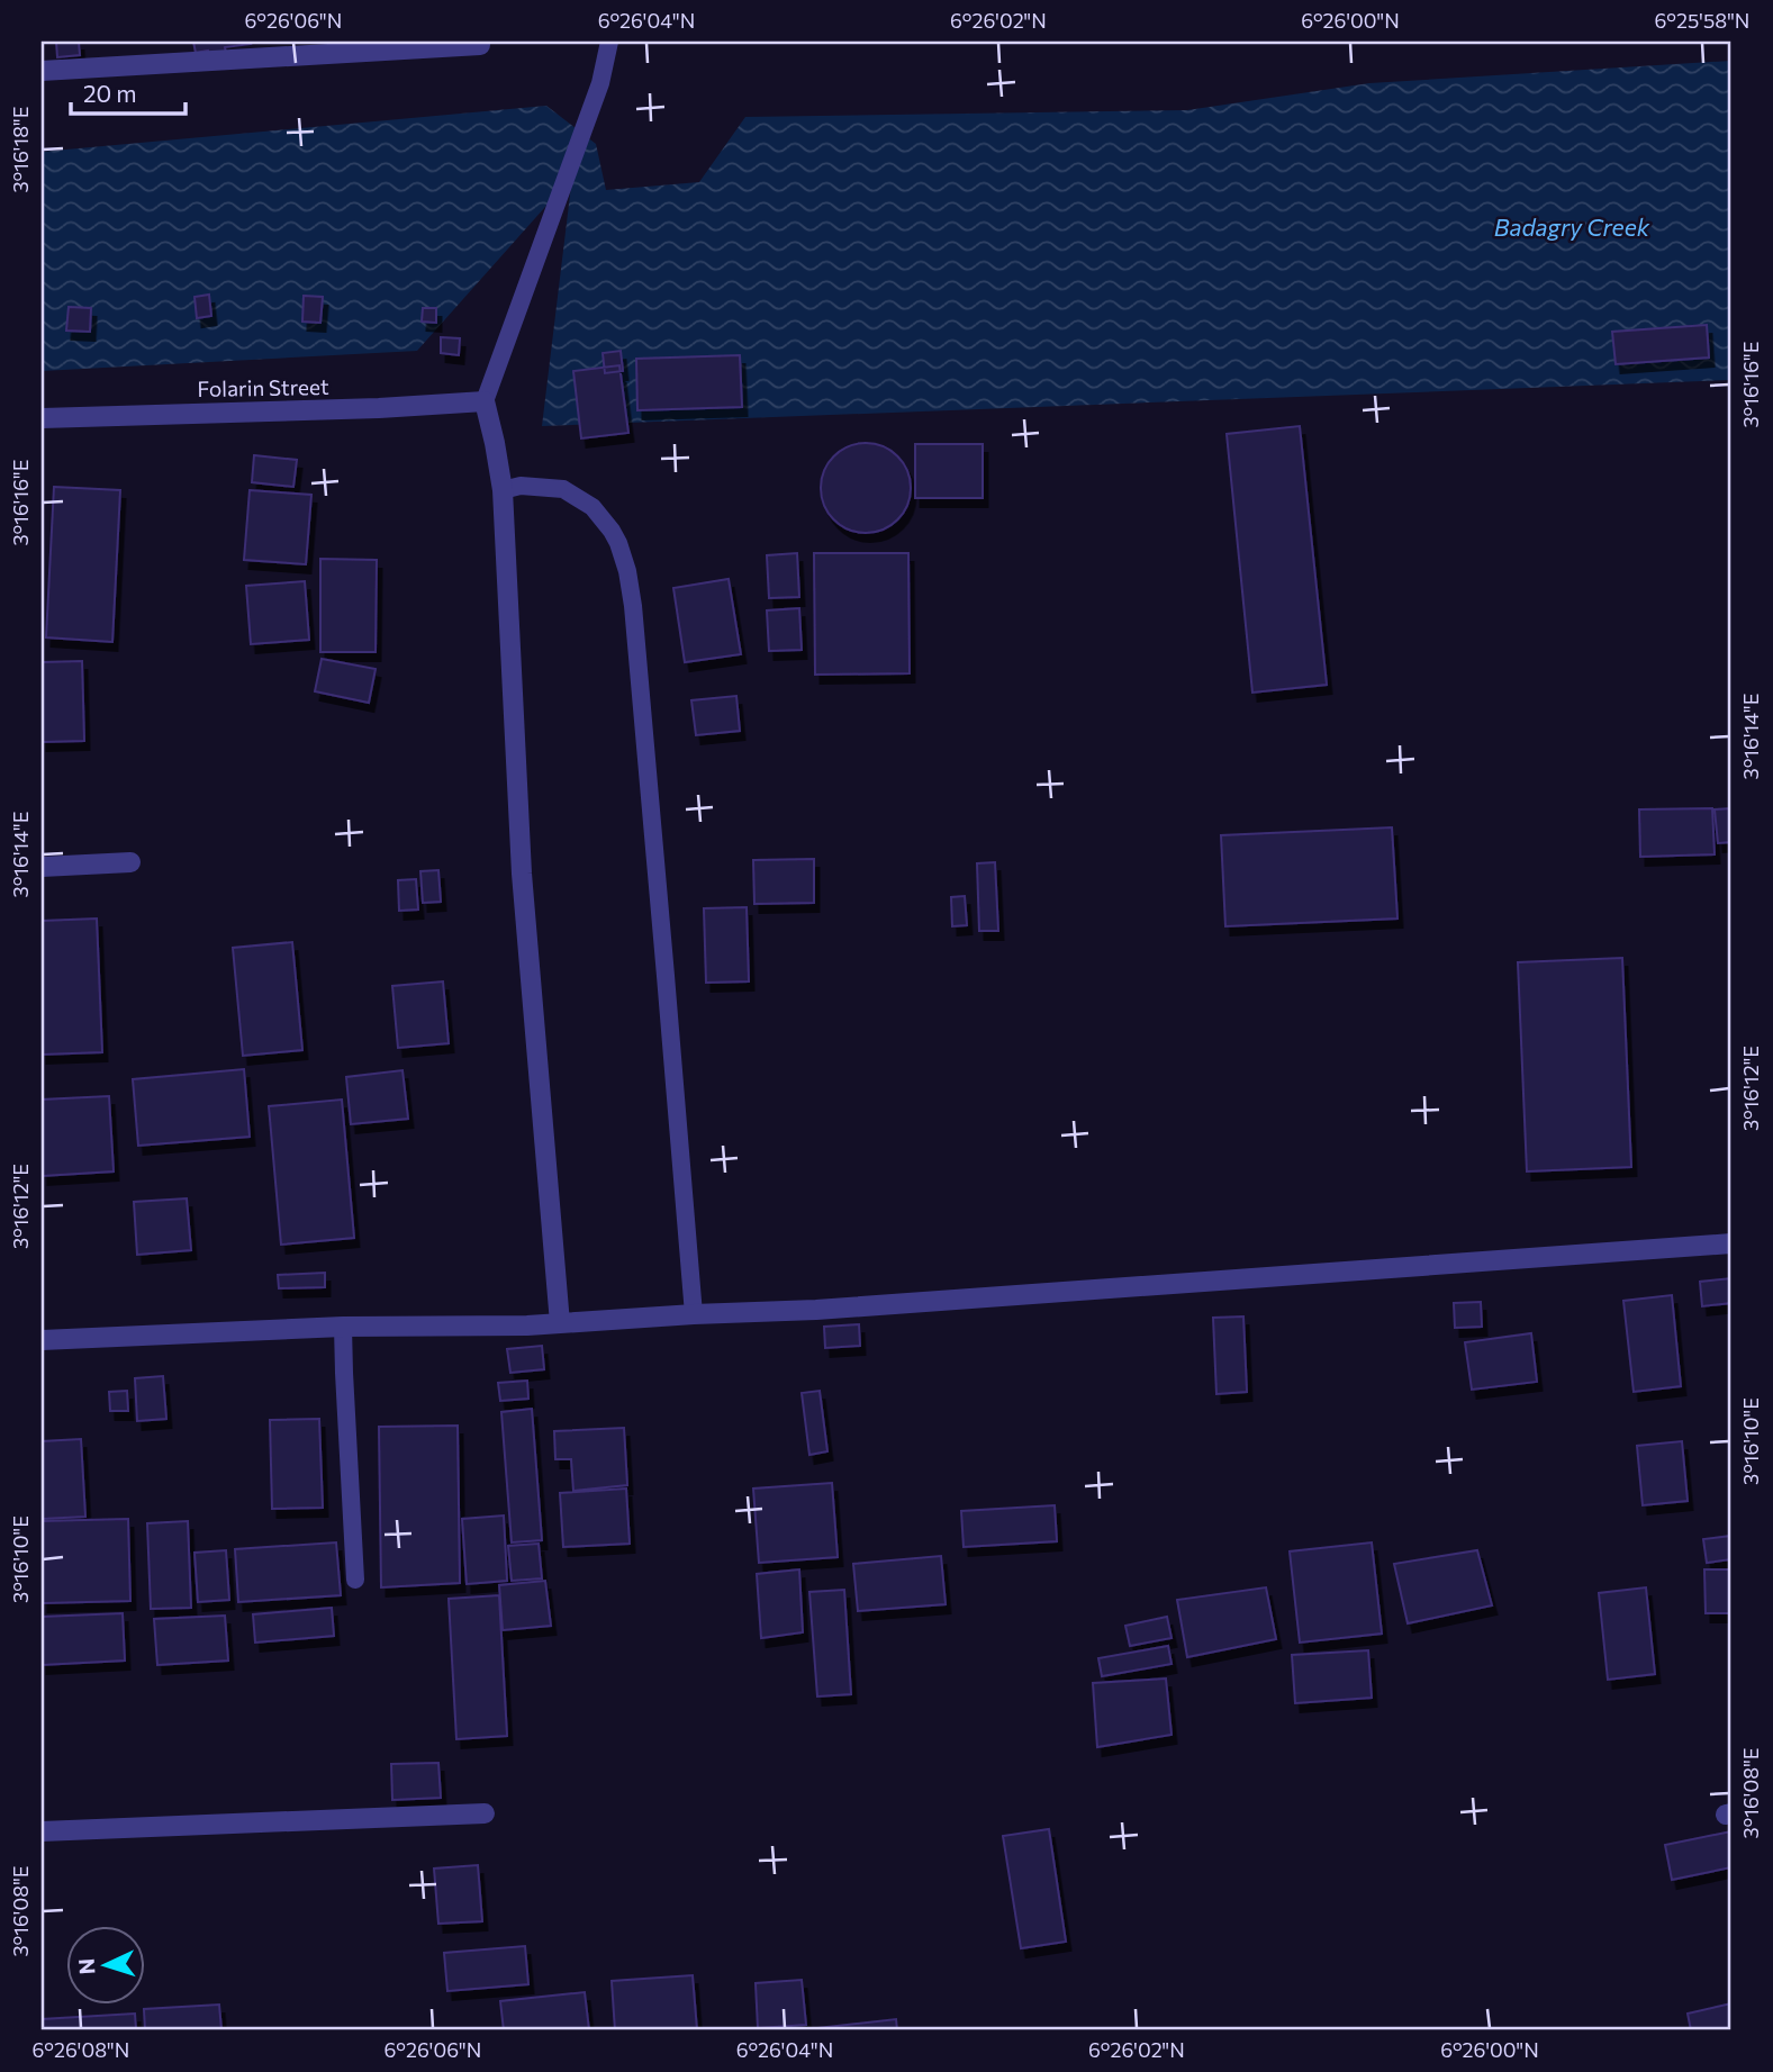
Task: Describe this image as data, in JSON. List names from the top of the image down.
{
  "streets": {
    "street": ["Folarin Street"]
  },
  "water": ["Badagry Creek"],
  "scale_bar": "20 m",
  "north": "left",
  "coordinates": [
    "6°26'06\"N",
    "6°26'04\"N",
    "6°26'02\"N",
    "6°26'00\"N",
    "6°25'58\"N",
    "3°16'18\"E",
    "3°16'16\"E",
    "3°16'14\"E",
    "3°16'12\"E",
    "3°16'10\"E",
    "3°16'08\"E",
    "6°26'08\"N"
  ]
}
